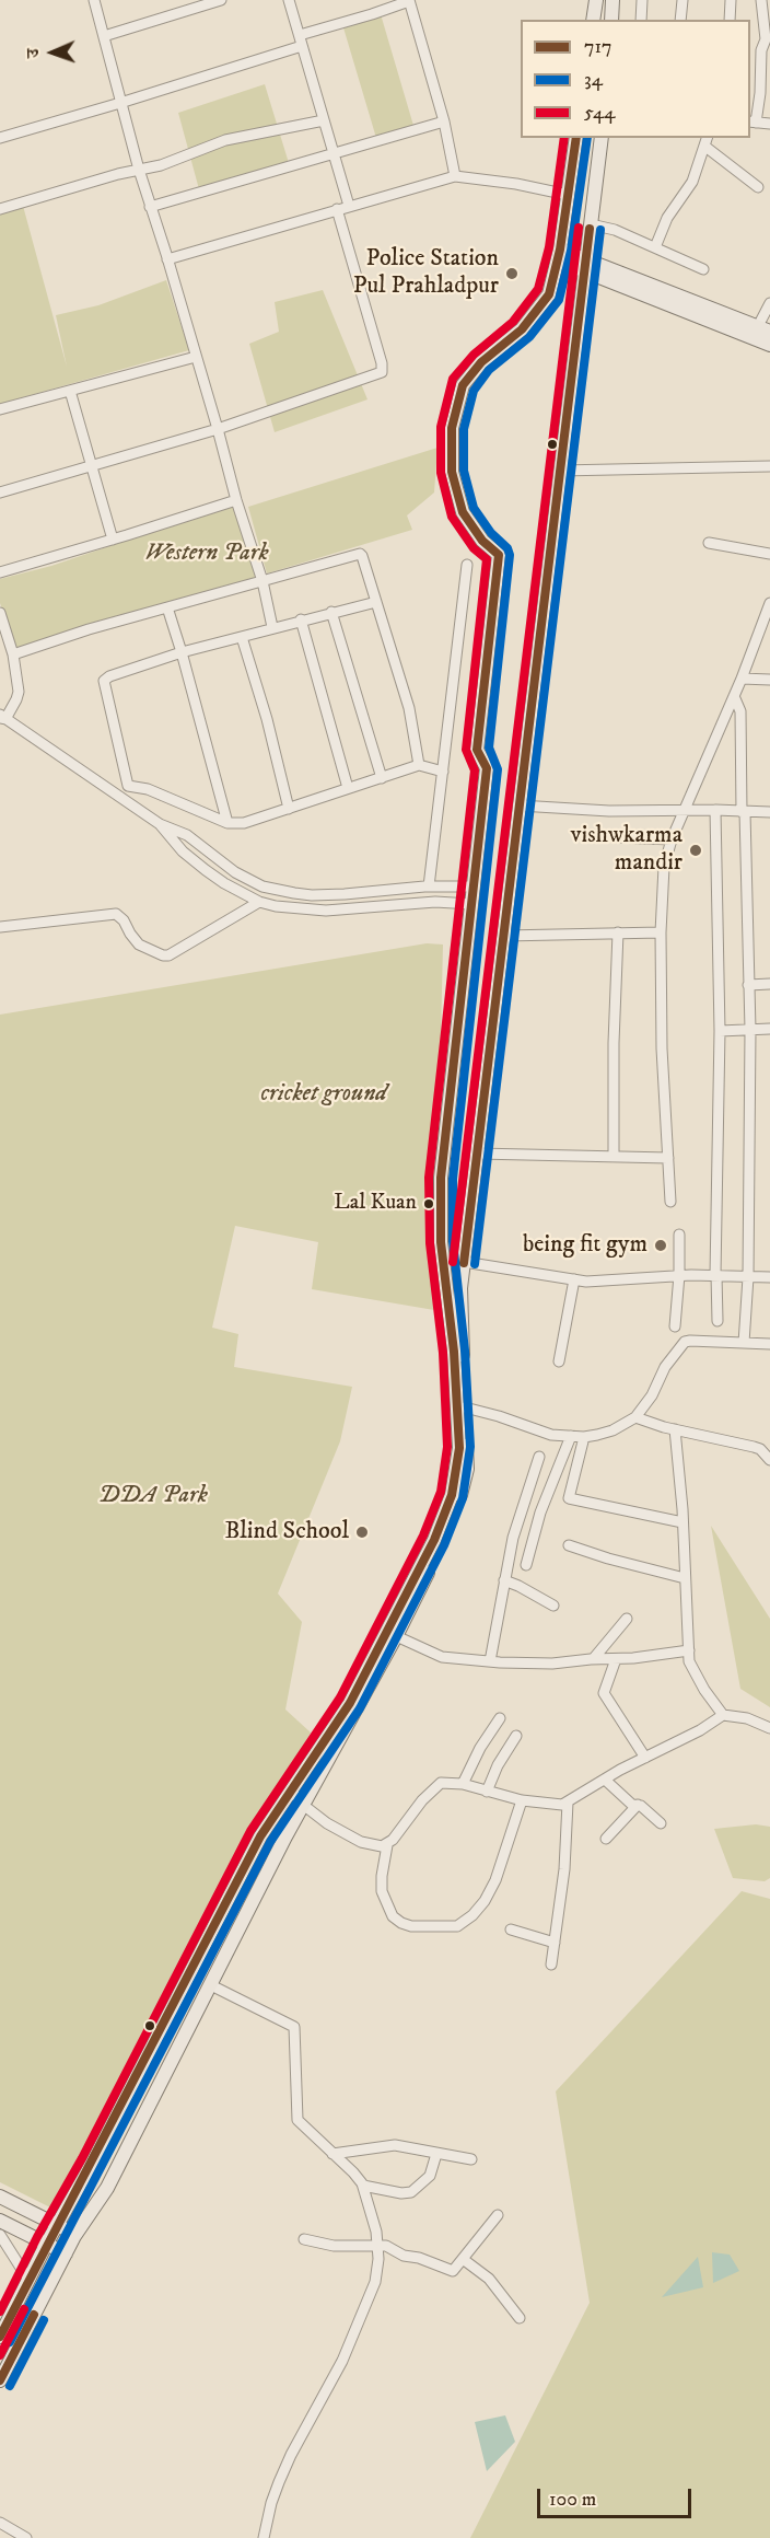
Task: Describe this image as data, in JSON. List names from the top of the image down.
{
  "parks": ["Western Park", "cricket ground", "DDA Park"],
  "places": [
    "Police Station Pul Prahladpur",
    "vishwkarma mandir",
    "Lal Kuan",
    "being fit gym",
    "Blind School"
  ],
  "lines": ["transit line 717", "transit line 34", "transit line 544"],
  "legend": ["717", "34", "544"],
  "scale_bar": "100 m",
  "north": "left"
}
